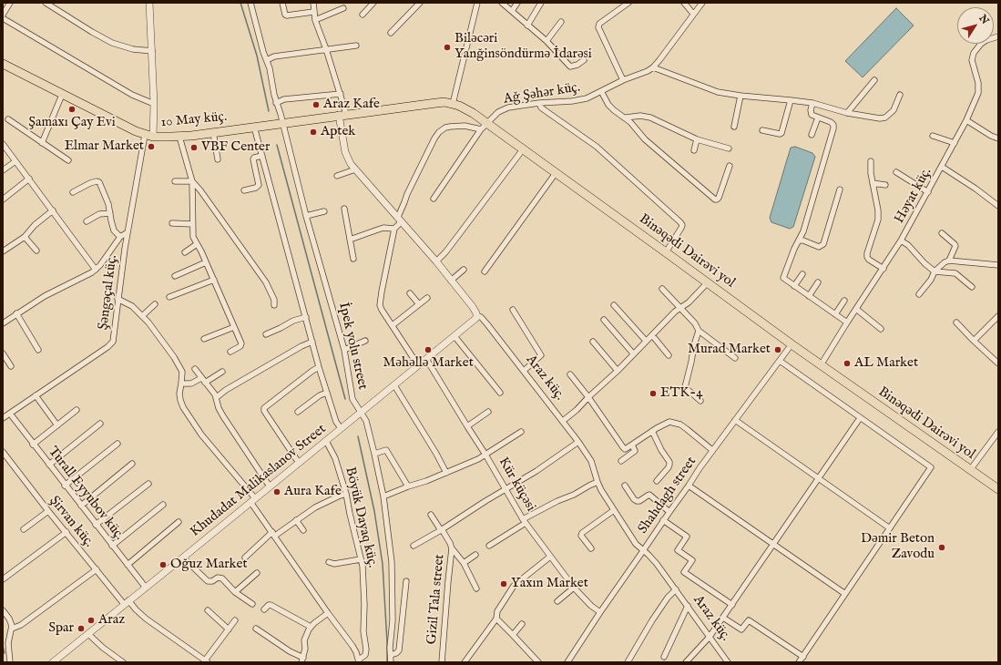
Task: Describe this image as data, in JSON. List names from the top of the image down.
{
  "streets": {
    "main road": ["10 May küç.", "Binəqədi Dairəvi yol"],
    "street": [
      "Ağ Şəhər küç.",
      "Həyat küç.",
      "Şəngəçal küç.",
      "İpek yolu street",
      "Araz küç.",
      "Khudadat Malikaslanov Street",
      "Kür küçəsi",
      "Turall Eyyubov küç.",
      "Shahdagh street",
      "Böyük Dayaq küç.",
      "Şirvan küç.",
      "Gizil Tala street"
    ]
  },
  "crossings": [
    ["Ağ Şəhər küç.", "Binəqədi Dairəvi yol"],
    ["10 May küç.", "Binəqədi Dairəvi yol"],
    ["10 May küç.", "Şəngəçal küç."],
    ["10 May küç.", "İpek yolu street"],
    ["10 May küç.", "Araz küç."],
    ["Həyat küç.", "Binəqədi Dairəvi yol"],
    ["Binəqədi Dairəvi yol", "Araz küç."],
    ["Binəqədi Dairəvi yol", "Shahdagh street"],
    ["Şəngəçal küç.", "Turall Eyyubov küç."],
    ["İpek yolu street", "Khudadat Malikaslanov Street"],
    ["Araz küç.", "Khudadat Malikaslanov Street"],
    ["Araz küç.", "Shahdagh street"],
    ["Khudadat Malikaslanov Street", "Kür küçəsi"],
    ["Khudadat Malikaslanov Street", "Turall Eyyubov küç."],
    ["Khudadat Malikaslanov Street", "Böyük Dayaq küç."],
    ["Khudadat Malikaslanov Street", "Şirvan küç."],
    ["Kür küçəsi", "Shahdagh street"]
  ],
  "places": [
    "Biləcəri Yanğinsöndürmə İdarəsi",
    "Araz Kafe",
    "Şamaxı Çay Evi",
    "Aptek",
    "Elmar Market",
    "VBF Center",
    "Məhəllə Market",
    "Murad Market",
    "AL Market",
    "ETK-4",
    "Aura Kafe",
    "Dəmir Beton Zavodu",
    "Oğuz Market",
    "Yaxın Market",
    "Araz",
    "Spar"
  ],
  "north": "top right"
}
